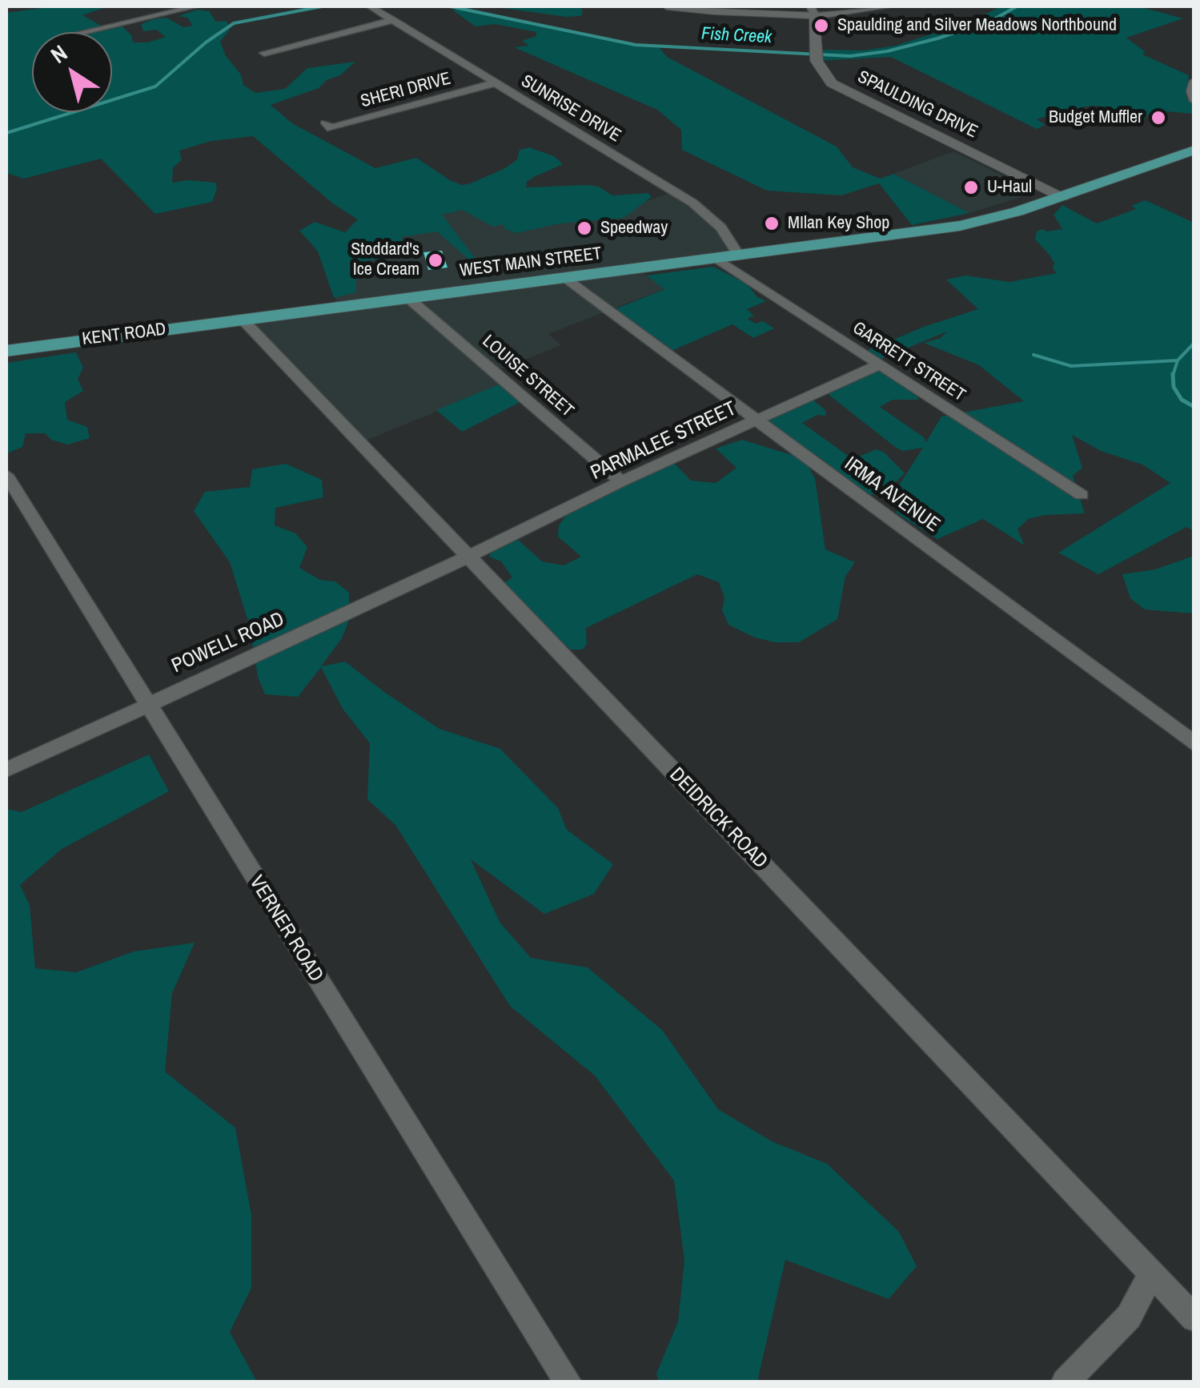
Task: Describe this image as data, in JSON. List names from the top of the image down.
{
  "streets": {
    "main road": ["WEST MAIN STREET", "KENT ROAD"],
    "street": [
      "SHERI DRIVE",
      "SPAULDING DRIVE",
      "SUNRISE DRIVE",
      "GARRETT STREET",
      "LOUISE STREET",
      "PARMALEE STREET",
      "IRMA AVENUE",
      "POWELL ROAD",
      "DEIDRICK ROAD",
      "VERNER ROAD"
    ]
  },
  "crossings": [
    ["SHERI DRIVE", "SUNRISE DRIVE"],
    ["SPAULDING DRIVE", "WEST MAIN STREET"],
    ["SUNRISE DRIVE", "WEST MAIN STREET"],
    ["WEST MAIN STREET", "KENT ROAD"],
    ["WEST MAIN STREET", "GARRETT STREET"],
    ["WEST MAIN STREET", "LOUISE STREET"],
    ["WEST MAIN STREET", "IRMA AVENUE"],
    ["WEST MAIN STREET", "DEIDRICK ROAD"],
    ["KENT ROAD", "DEIDRICK ROAD"],
    ["GARRETT STREET", "PARMALEE STREET"],
    ["LOUISE STREET", "PARMALEE STREET"],
    ["PARMALEE STREET", "IRMA AVENUE"],
    ["PARMALEE STREET", "POWELL ROAD"],
    ["PARMALEE STREET", "DEIDRICK ROAD"],
    ["POWELL ROAD", "DEIDRICK ROAD"],
    ["POWELL ROAD", "VERNER ROAD"]
  ],
  "water": ["Fish Creek"],
  "places": [
    "Spaulding and Silver Meadows Northbound",
    "Budget Muffler",
    "U-Haul",
    "MIlan Key Shop",
    "Speedway",
    "Stoddard's Ice Cream"
  ],
  "north": "top left"
}
